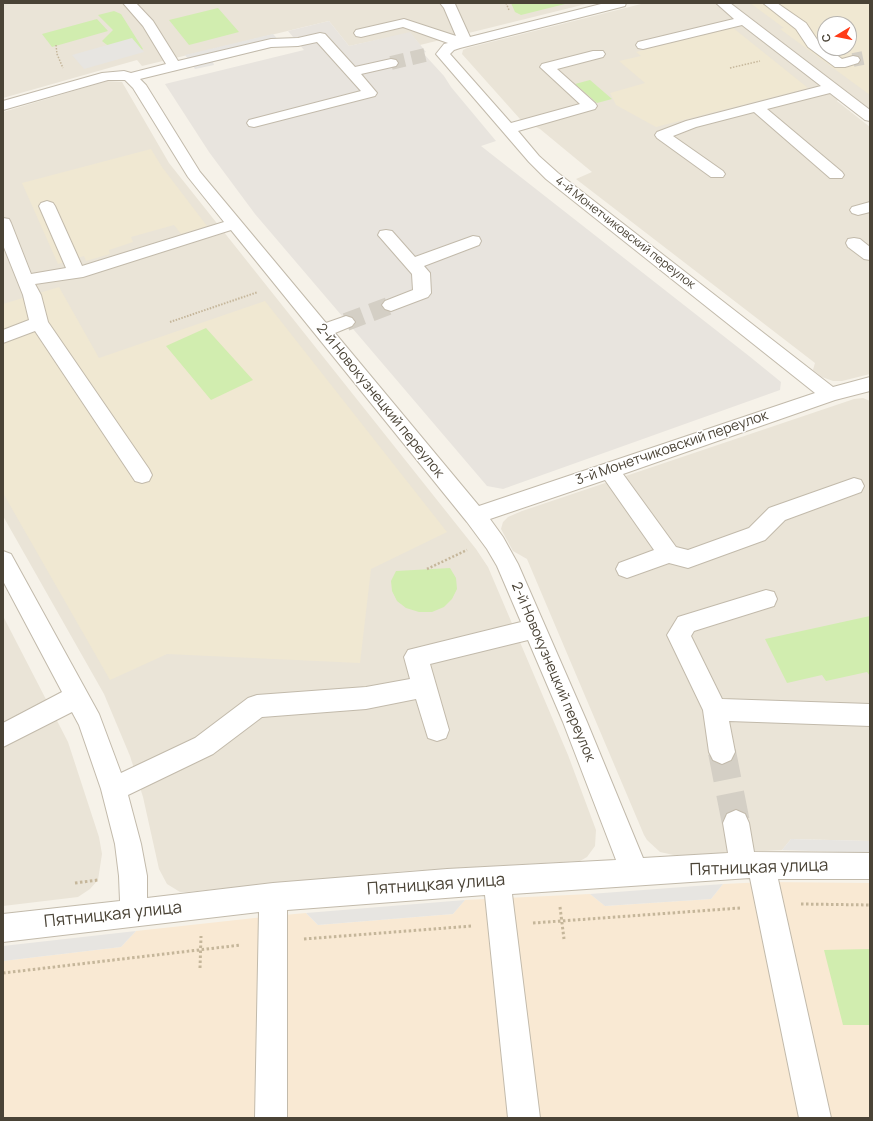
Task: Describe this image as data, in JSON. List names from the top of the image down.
{
  "streets": {
    "street": [
      "4-й Монетчиковский переулок",
      "2-й Новокузнецкий переулок",
      "3-й Монетчиковский переулок",
      "Пятницкая улица"
    ]
  },
  "crossings": [
    ["4-й Монетчиковский переулок", "3-й Монетчиковский переулок"],
    ["2-й Новокузнецкий переулок", "3-й Монетчиковский переулок"],
    ["2-й Новокузнецкий переулок", "Пятницкая улица"]
  ],
  "north": "left"
}
